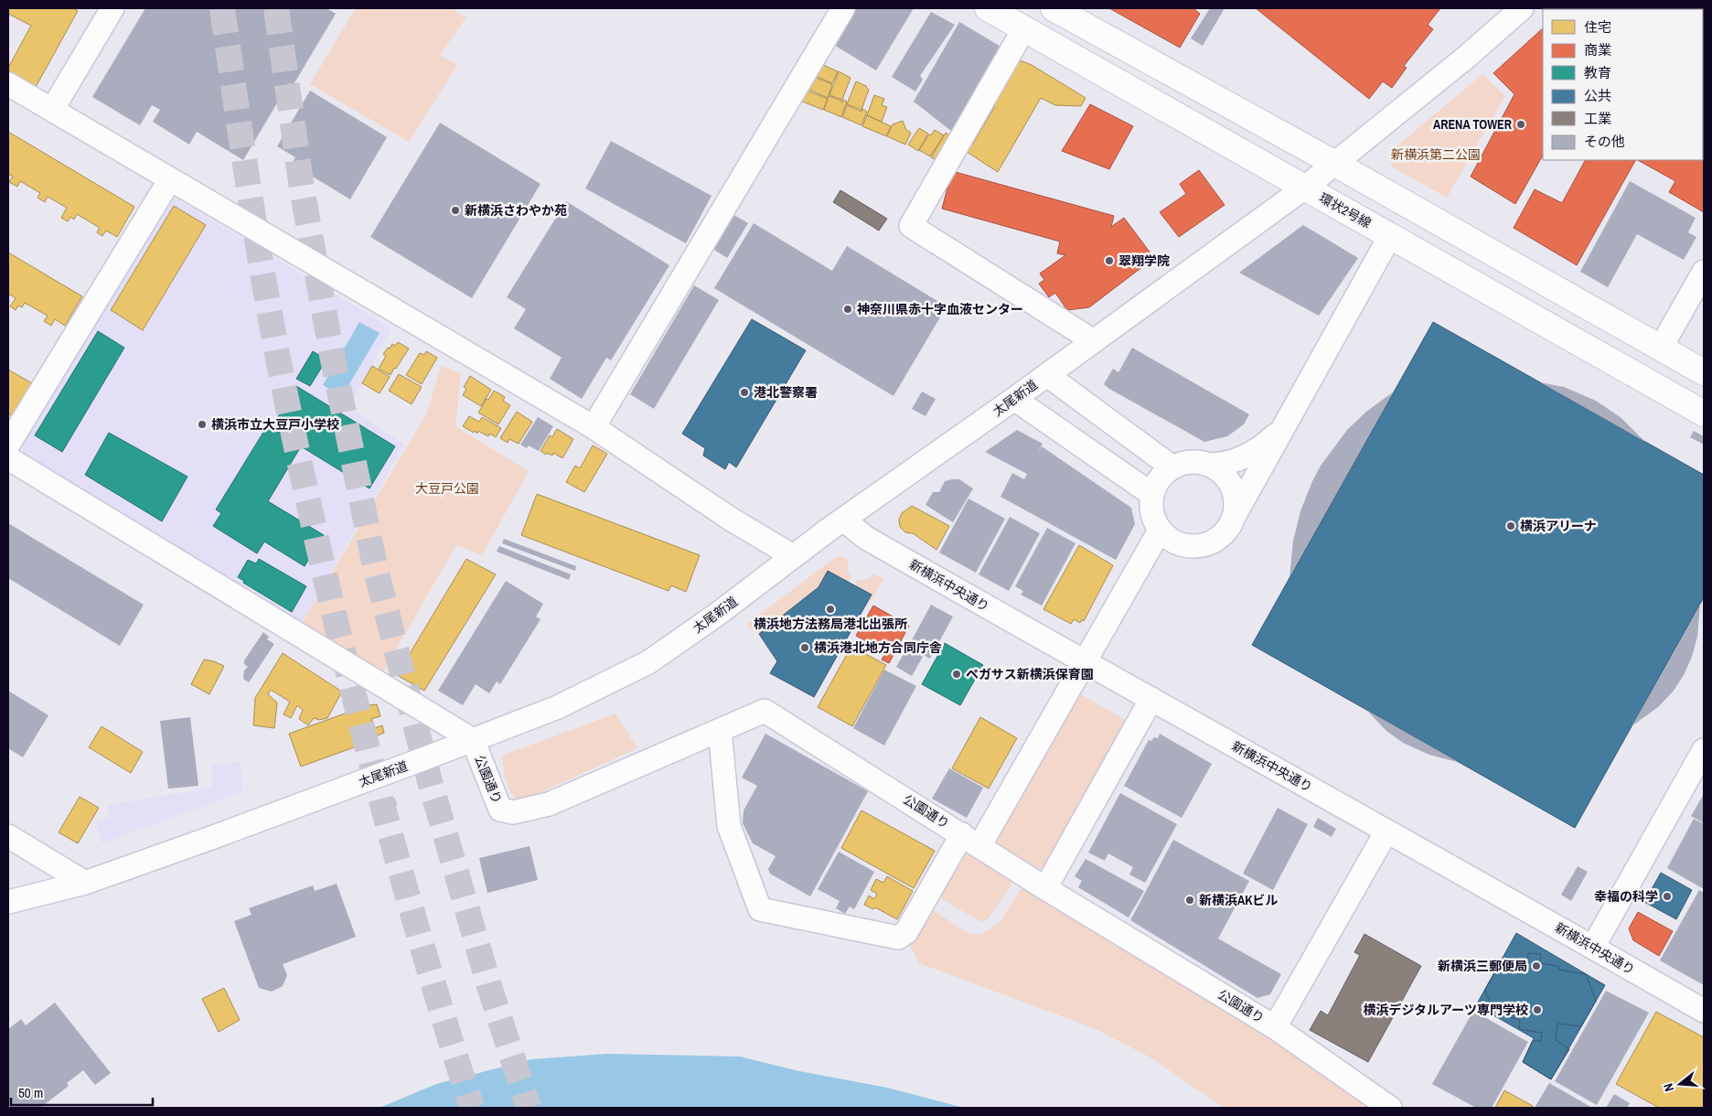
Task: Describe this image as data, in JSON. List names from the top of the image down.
{
  "streets": {
    "main road": ["環状2号線"],
    "street": ["太尾新道", "新横浜中央通り", "公園通り"]
  },
  "crossings": [
    ["環状2号線", "太尾新道"],
    ["太尾新道", "新横浜中央通り"],
    ["太尾新道", "公園通り"]
  ],
  "parks": ["新横浜第二公園", "大豆戸公園"],
  "places": [
    "ARENA TOWER",
    "新横浜さわやか苑",
    "翠翔学院",
    "神奈川県赤十字血液センター",
    "港北警察署",
    "横浜市立大豆戸小学校",
    "横浜アリーナ",
    "横浜地方法務局港北出張所",
    "横浜港北地方合同庁舎",
    "ペガサス新横浜保育園",
    "幸福の科学",
    "新横浜AKビル",
    "新横浜三郵便局",
    "横浜デジタルアーツ専門学校"
  ],
  "legend": [
    "住宅",
    "商業",
    "教育",
    "公共",
    "工業",
    "その他"
  ],
  "scale_bar": "50 m",
  "north": "left"
}
